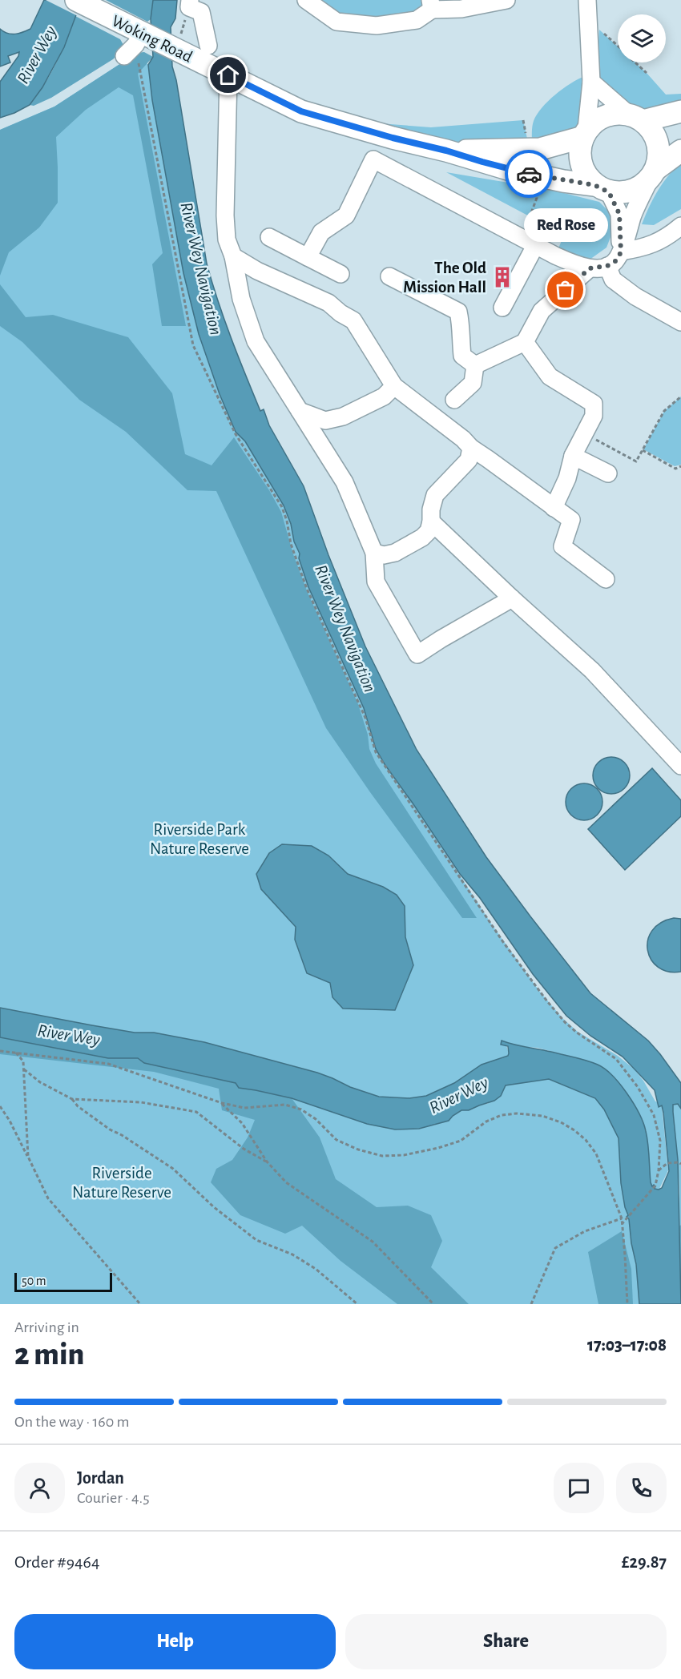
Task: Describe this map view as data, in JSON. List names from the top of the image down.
{
  "streets": {
    "main road": ["Woking Road"]
  },
  "water": ["River Wey", "River Wey Navigation"],
  "parks": ["Riverside Park Nature Reserve", "Riverside Nature Reserve"],
  "places": {
    "building": ["The Old Mission Hall"],
    "other": ["Red Rose"]
  },
  "scale_bar": "50 m",
  "page": {
    "bubble": "Red Rose",
    "scale": "50 m",
    "heading": ["2 min", "Arriving in", "17:03–17:08"],
    "panel": [
      "Jordan",
      "Courier · 4.5",
      "Order #9464",
      "£29.87"
    ],
    "bar": "On the way · 160 m",
    "buttons": ["Help", "Share"]
  }
}
